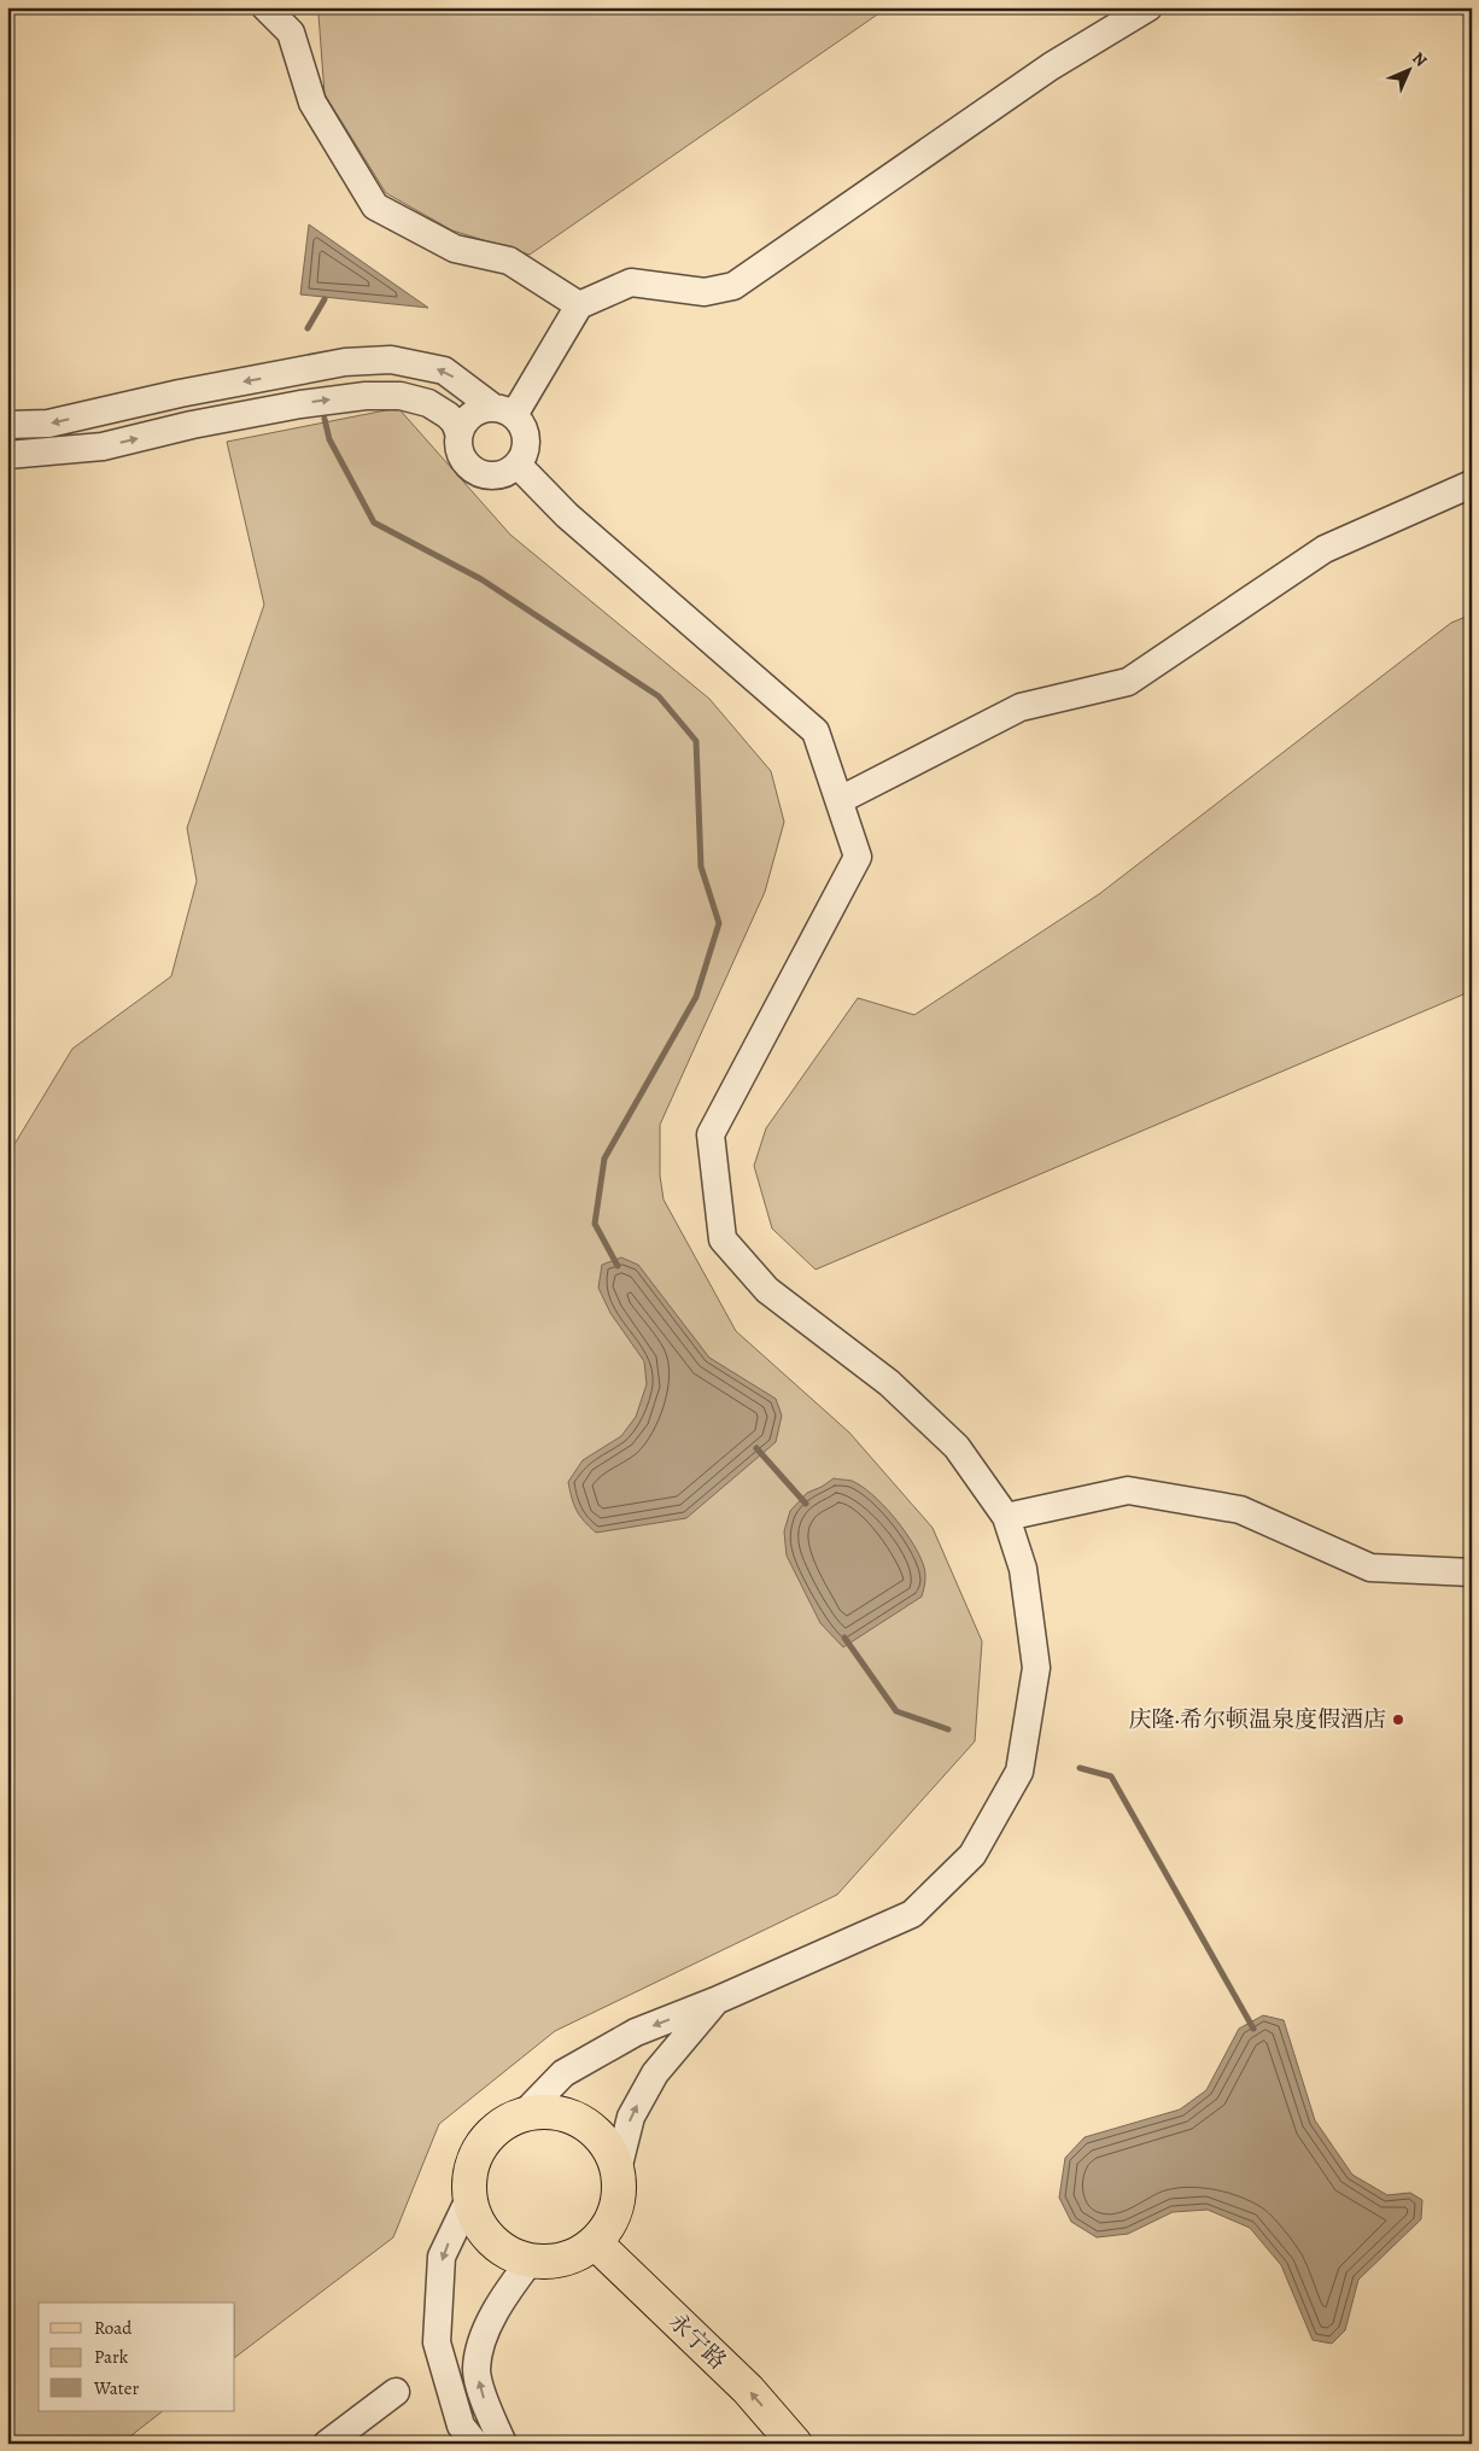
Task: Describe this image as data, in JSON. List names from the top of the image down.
{
  "streets": {
    "main road": ["永宁路"]
  },
  "places": ["庆隆·希尔顿温泉度假酒店"],
  "legend": ["Road", "Park", "Water"],
  "north": "top right"
}
